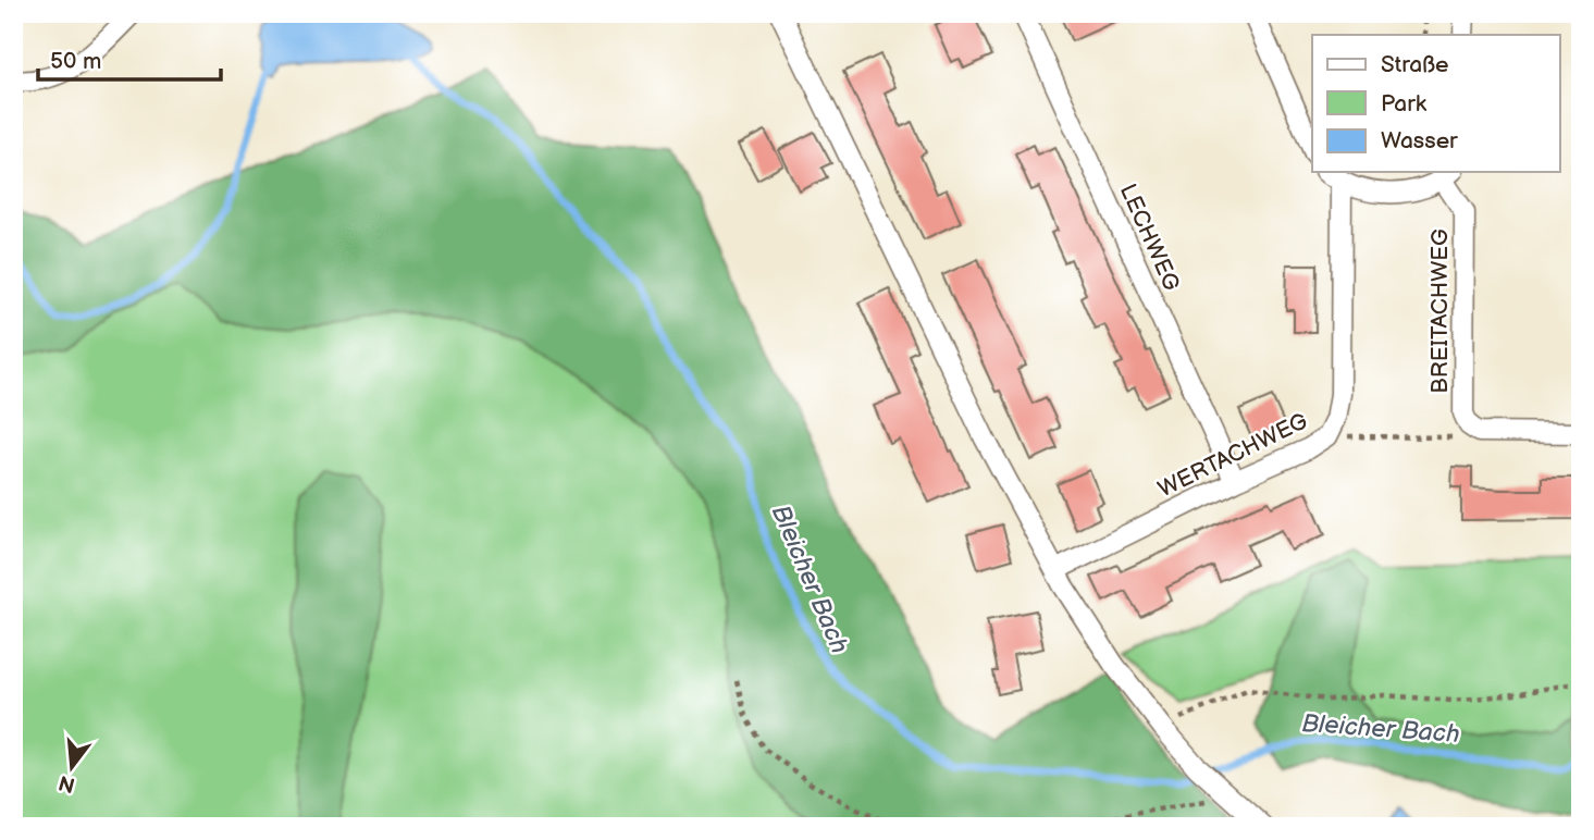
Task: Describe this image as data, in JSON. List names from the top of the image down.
{
  "streets": {
    "street": ["LECHWEG", "BREITACHWEG", "WERTACHWEG"]
  },
  "crossings": [
    ["LECHWEG", "WERTACHWEG"]
  ],
  "water": ["Bleicher Bach"],
  "legend": ["Straße", "Park", "Wasser"],
  "scale_bar": "50 m",
  "north": "bottom"
}
